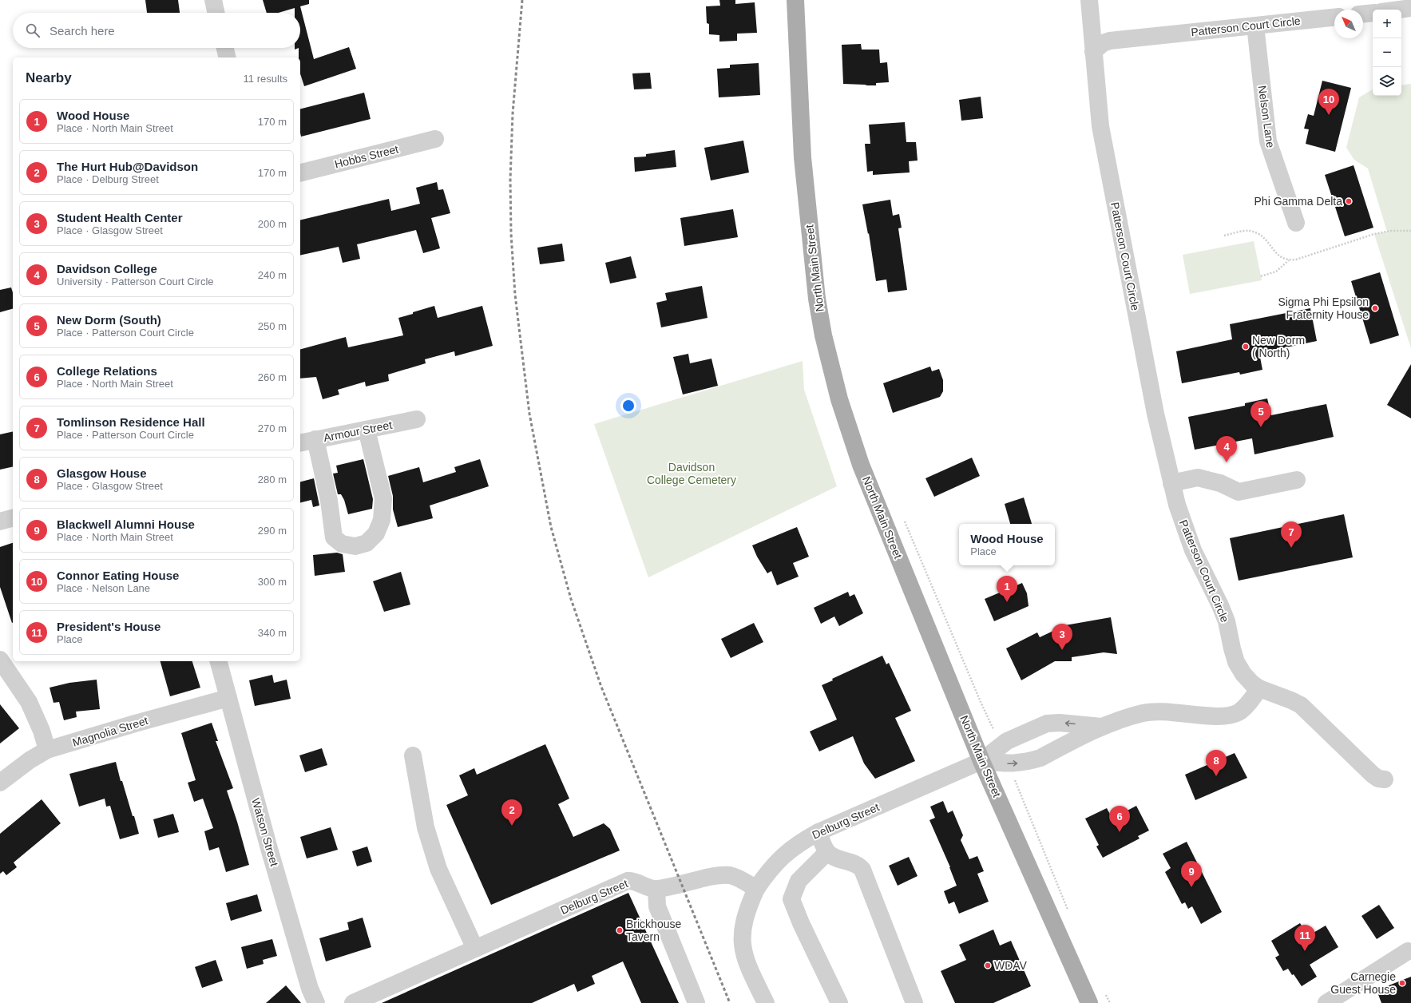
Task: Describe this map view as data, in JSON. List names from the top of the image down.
{
  "streets": {
    "main road": ["North Main Street"],
    "street": [
      "Patterson Court Circle",
      "Nelson Lane",
      "Hobbs Street",
      "Armour Street",
      "Magnolia Street",
      "Delburg Street",
      "Watson Street"
    ]
  },
  "crossings": [
    ["Patterson Court Circle", "Nelson Lane"],
    ["North Main Street", "Delburg Street"],
    ["Magnolia Street", "Watson Street"]
  ],
  "parks": ["Davidson College Cemetery"],
  "places": [
    "Phi Gamma Delta",
    "Sigma Phi Epsilon Fraternity House",
    "New Dorm ( North)",
    "Brickhouse Tavern",
    "WDAV",
    "Carnegie Guest House"
  ],
  "north": "top left",
  "page": {
    "map_buttons": ["+", "−"],
    "search": "Search here",
    "heading": ["Nearby", "11 results"],
    "pins": [
      "10",
      "5",
      "4",
      "7",
      "1",
      "3",
      "8",
      "2",
      "6",
      "9",
      "11"
    ],
    "list": [
      {
        "mark": "1",
        "name": "Wood House",
        "note": "Place · North Main Street",
        "value": "170 m"
      },
      {
        "mark": "2",
        "name": "The Hurt Hub@Davidson",
        "note": "Place · Delburg Street",
        "value": "170 m"
      },
      {
        "mark": "3",
        "name": "Student Health Center",
        "note": "Place · Glasgow Street",
        "value": "200 m"
      },
      {
        "mark": "4",
        "name": "Davidson College",
        "note": "University · Patterson Court Circle",
        "value": "240 m"
      },
      {
        "mark": "5",
        "name": "New Dorm (South)",
        "note": "Place · Patterson Court Circle",
        "value": "250 m"
      },
      {
        "mark": "6",
        "name": "College Relations",
        "note": "Place · North Main Street",
        "value": "260 m"
      },
      {
        "mark": "7",
        "name": "Tomlinson Residence Hall",
        "note": "Place · Patterson Court Circle",
        "value": "270 m"
      },
      {
        "mark": "8",
        "name": "Glasgow House",
        "note": "Place · Glasgow Street",
        "value": "280 m"
      },
      {
        "mark": "9",
        "name": "Blackwell Alumni House",
        "note": "Place · North Main Street",
        "value": "290 m"
      },
      {
        "mark": "10",
        "name": "Connor Eating House",
        "note": "Place · Nelson Lane",
        "value": "300 m"
      },
      {
        "mark": "11",
        "name": "President's House",
        "note": "Place",
        "value": "340 m"
      }
    ],
    "popup": ["Wood House", "Place"]
  }
}
